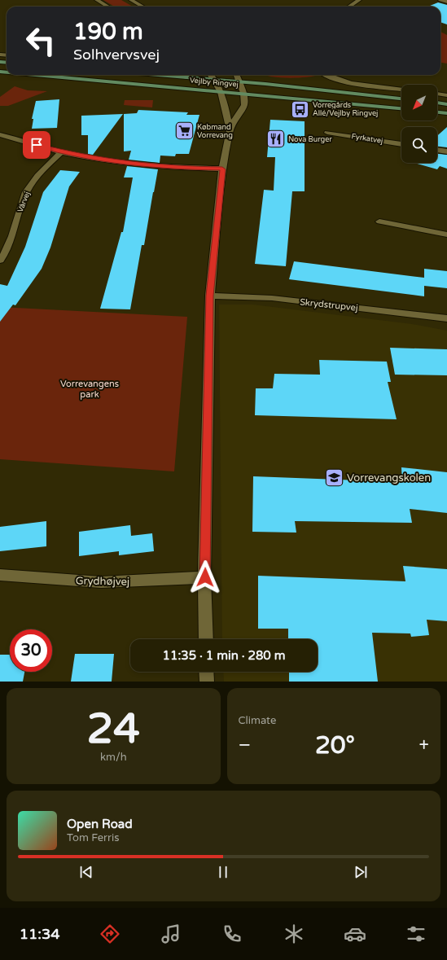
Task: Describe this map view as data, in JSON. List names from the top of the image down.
{
  "streets": {
    "main road": ["Vejlby Ringvej"],
    "street": [
      "Fyrkatvej",
      "Vårvej",
      "Skrydstrupvej",
      "Grydhøjvej"
    ]
  },
  "parks": ["Vorrevangens park"],
  "places": {
    "bus stop": ["Vorregårds Allé/Vejlby Ringvej"],
    "supermarket": ["Købmand Vorrevang"],
    "restaurant": ["Nova Burger"],
    "school or university": ["Vorrevangskolen"]
  },
  "north": "bottom left",
  "page": {
    "turn": ["190 m", "Solhvervsvej"],
    "limit": "30",
    "trip": "11:35 · 1 min · 280 m",
    "tile": [
      ["24", "km/h"],
      "Climate"
    ],
    "heat": ["−", "20°", "+"],
    "song": ["Open Road", "Tom Ferris"],
    "tabs": "11:34"
  }
}
